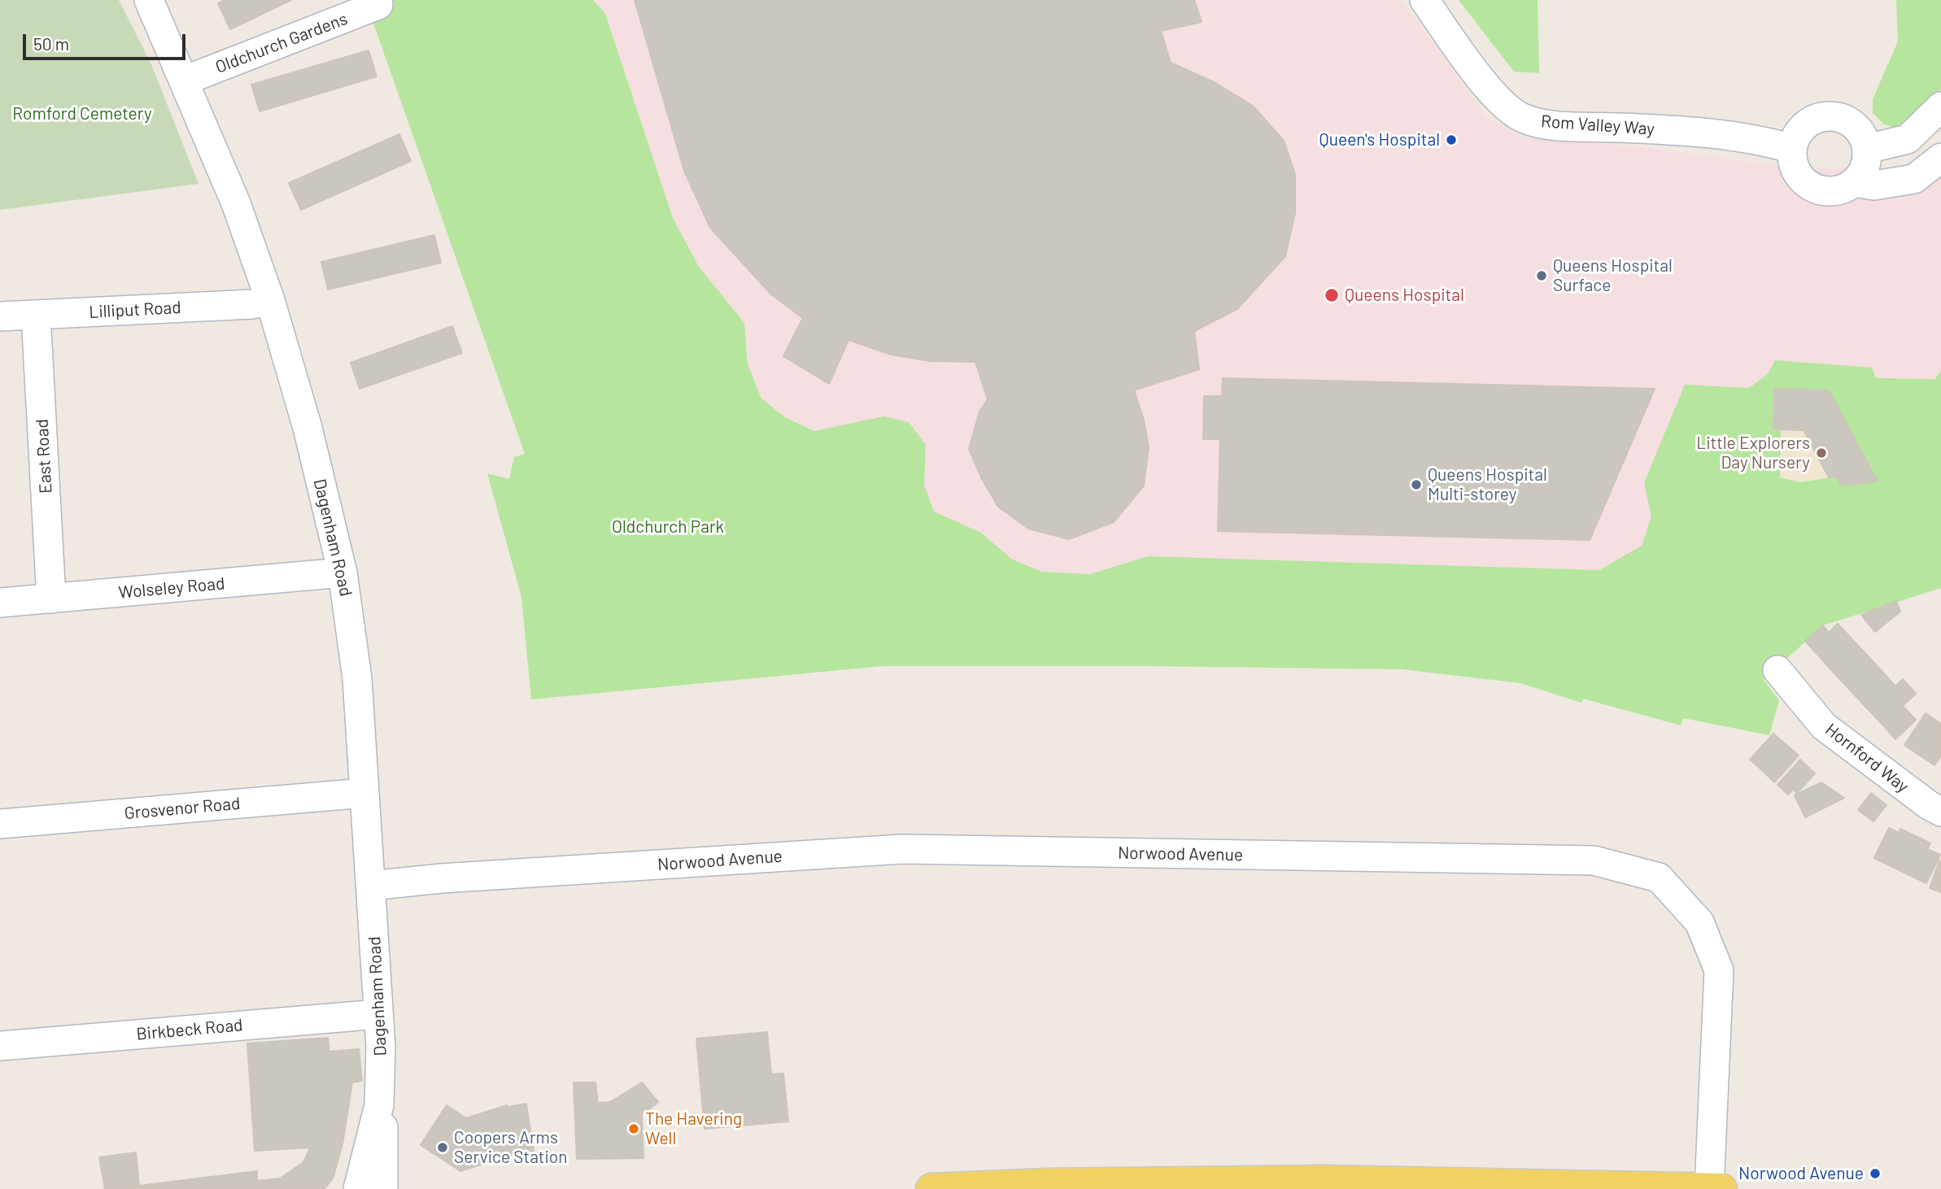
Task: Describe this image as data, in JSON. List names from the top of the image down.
{
  "streets": {
    "street": [
      "Oldchurch Gardens",
      "Rom Valley Way",
      "Lilliput Road",
      "East Road",
      "Dagenham Road",
      "Wolseley Road",
      "Hornford Way",
      "Grosvenor Road",
      "Norwood Avenue",
      "Birkbeck Road"
    ]
  },
  "crossings": [
    ["Oldchurch Gardens", "Dagenham Road"],
    ["Lilliput Road", "East Road"],
    ["Lilliput Road", "Dagenham Road"],
    ["East Road", "Wolseley Road"],
    ["Dagenham Road", "Wolseley Road"],
    ["Dagenham Road", "Grosvenor Road"],
    ["Dagenham Road", "Norwood Avenue"],
    ["Dagenham Road", "Birkbeck Road"]
  ],
  "parks": ["Romford Cemetery", "Oldchurch Park"],
  "places": [
    "Queen's Hospital",
    "Queens Hospital Surface",
    "Queens Hospital",
    "Little Explorers Day Nursery",
    "Queens Hospital Multi-storey",
    "The Havering Well",
    "Coopers Arms Service Station",
    "Norwood Avenue"
  ],
  "scale_bar": "50 m"
}
